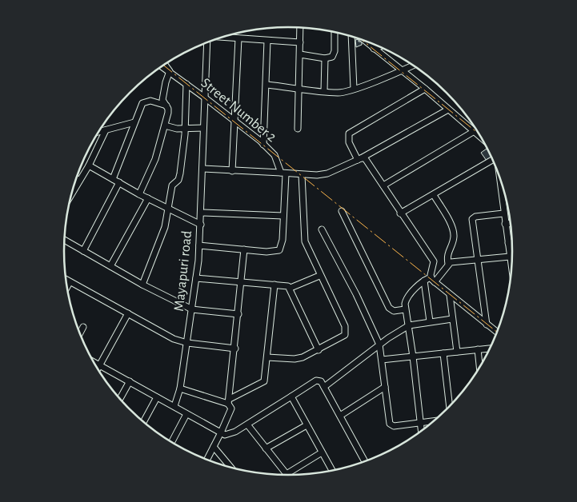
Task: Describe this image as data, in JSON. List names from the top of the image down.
{
  "streets": {
    "street": ["Street Number 2", "Mayapuri road"]
  },
  "crossings": [
    ["Street Number 2", "Mayapuri road"]
  ]
}
